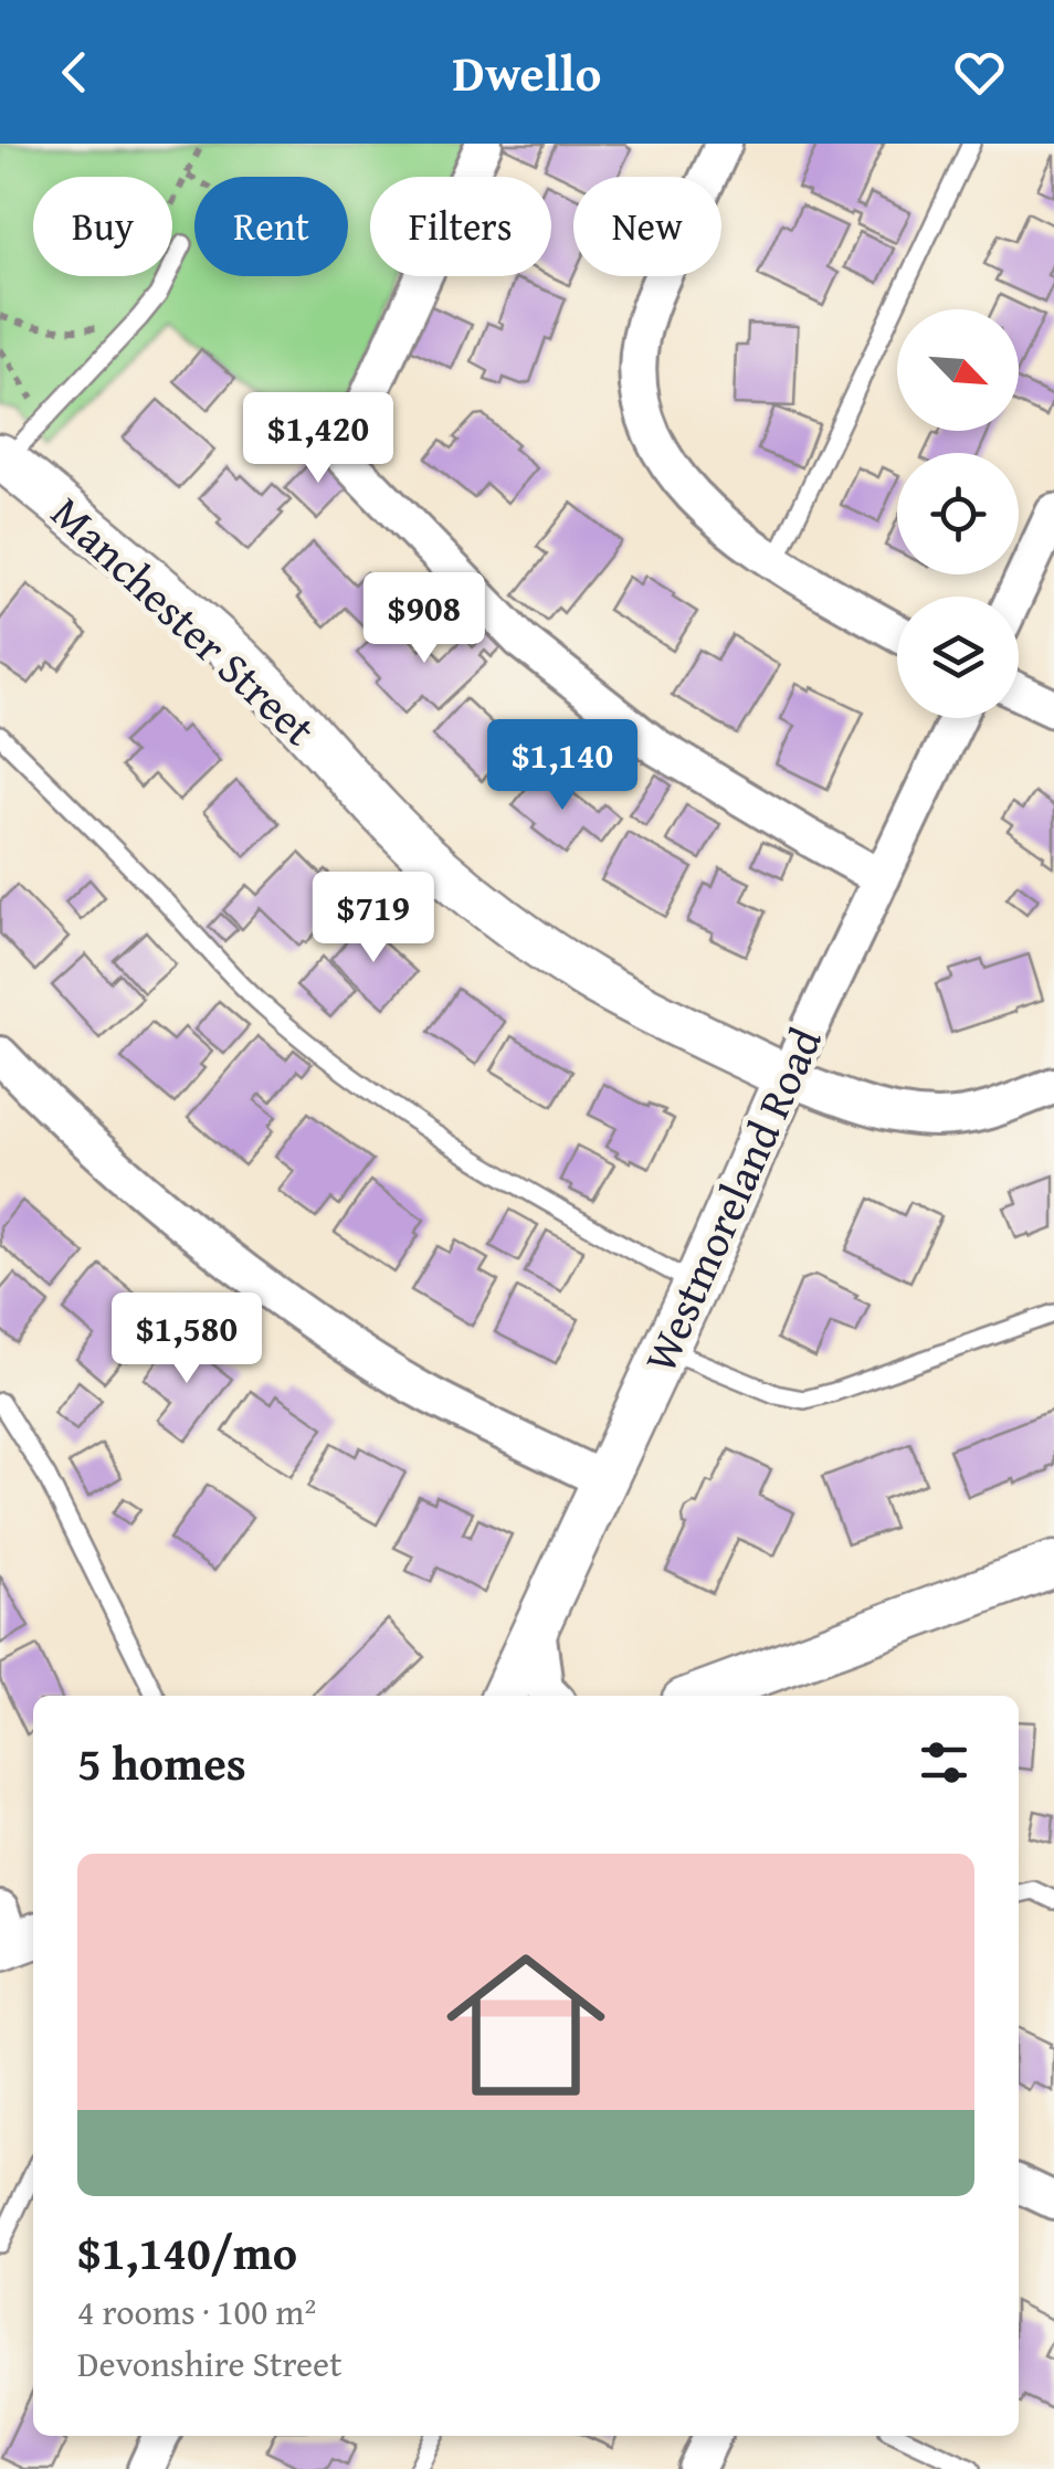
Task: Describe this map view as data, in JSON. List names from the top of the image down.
{
  "streets": {
    "street": ["Manchester Street", "Westmoreland Road"]
  },
  "crossings": [
    ["Manchester Street", "Westmoreland Road"]
  ],
  "north": "bottom right",
  "page": {
    "header": "Dwello",
    "chip": [
      "Buy",
      "Rent",
      "Filters",
      "New"
    ],
    "price": [
      "$1,420",
      "$908",
      "$1,140",
      "$719",
      "$1,580"
    ],
    "heading": "5 homes",
    "list": [
      {
        "name": "$1,140/mo",
        "note": "4 rooms · 100 m² · Devonshire Street"
      }
    ]
  }
}
